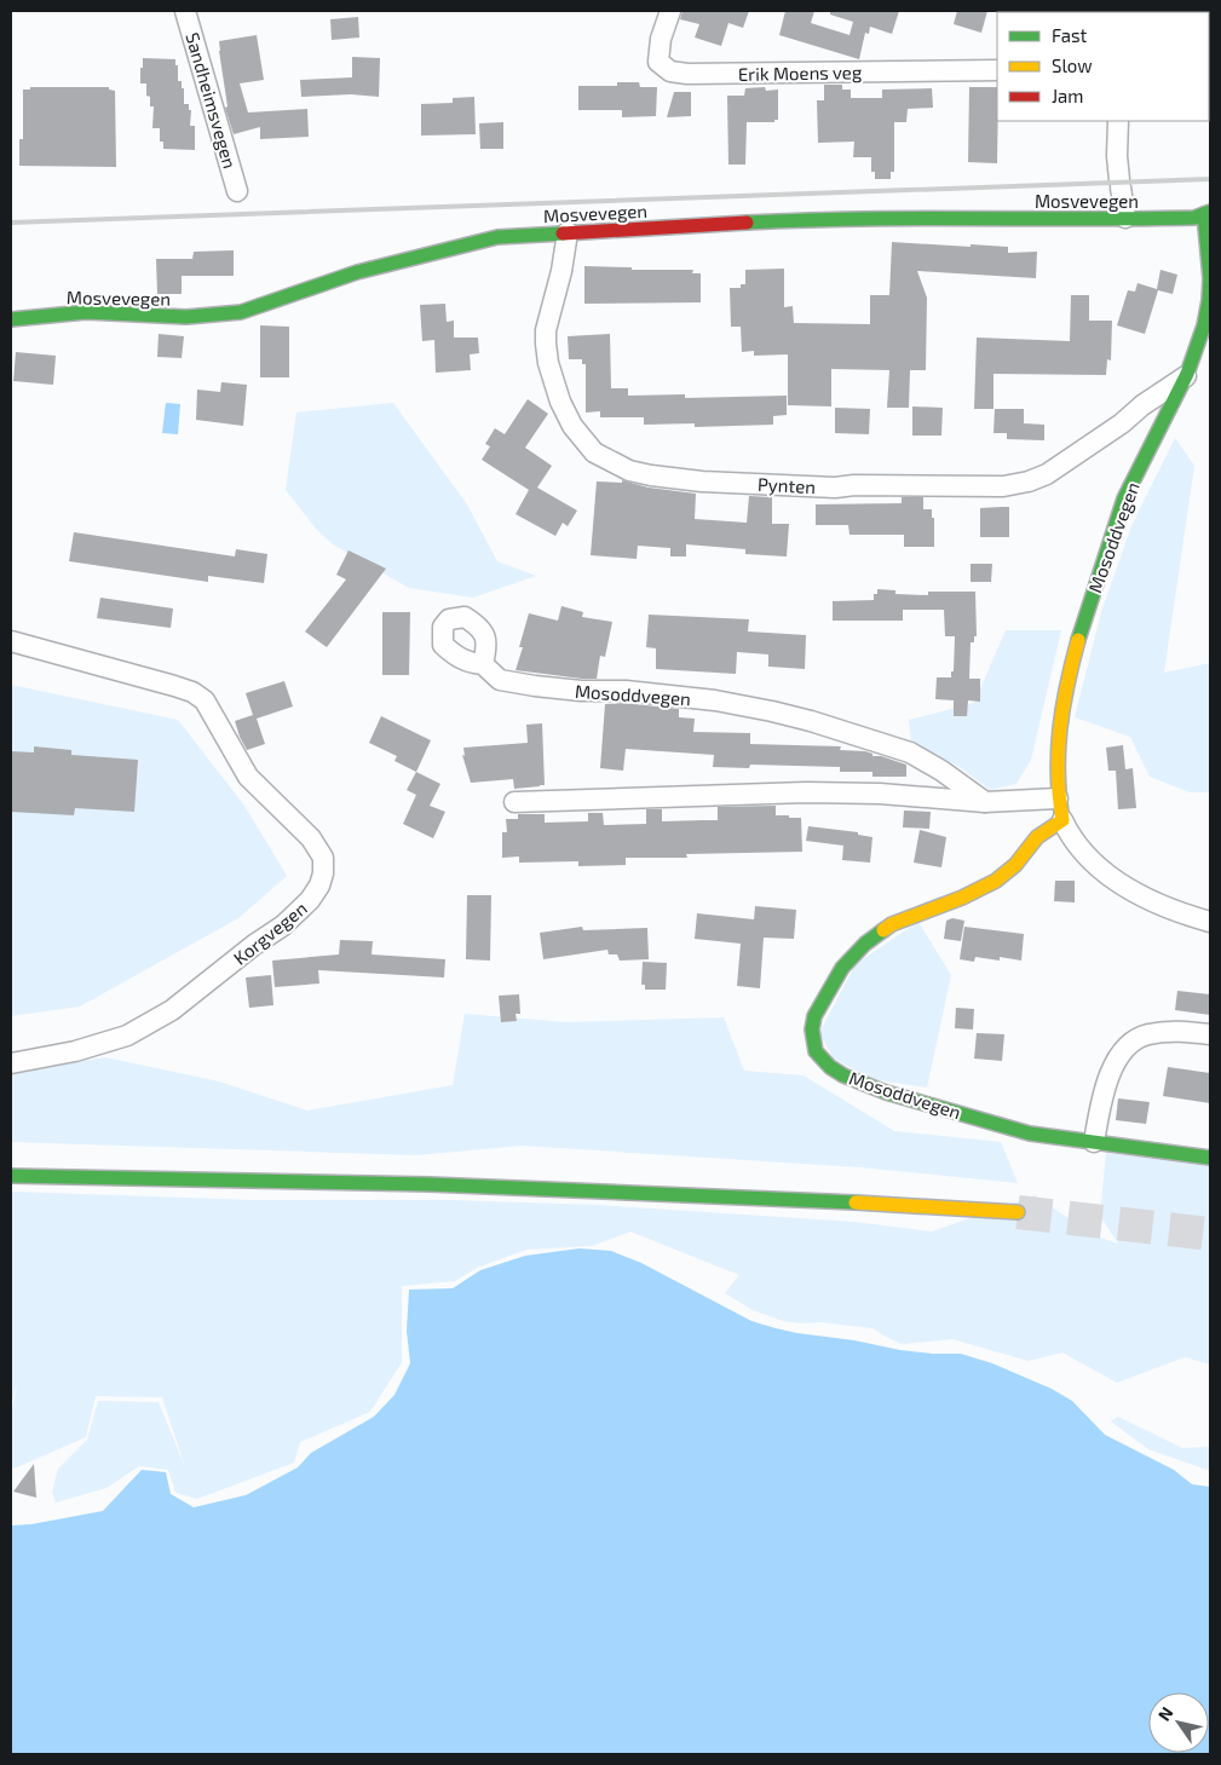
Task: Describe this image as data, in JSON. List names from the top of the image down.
{
  "streets": {
    "main road": ["Mosvevegen", "Mosoddvegen"],
    "street": [
      "Erik Moens veg",
      "Sandheimsvegen",
      "Pynten",
      "Korgvegen"
    ]
  },
  "crossings": [
    ["Mosvevegen", "Pynten"],
    ["Mosvevegen", "Mosoddvegen"],
    ["Pynten", "Mosoddvegen"]
  ],
  "legend": ["Fast", "Slow", "Jam"],
  "north": "top left"
}
